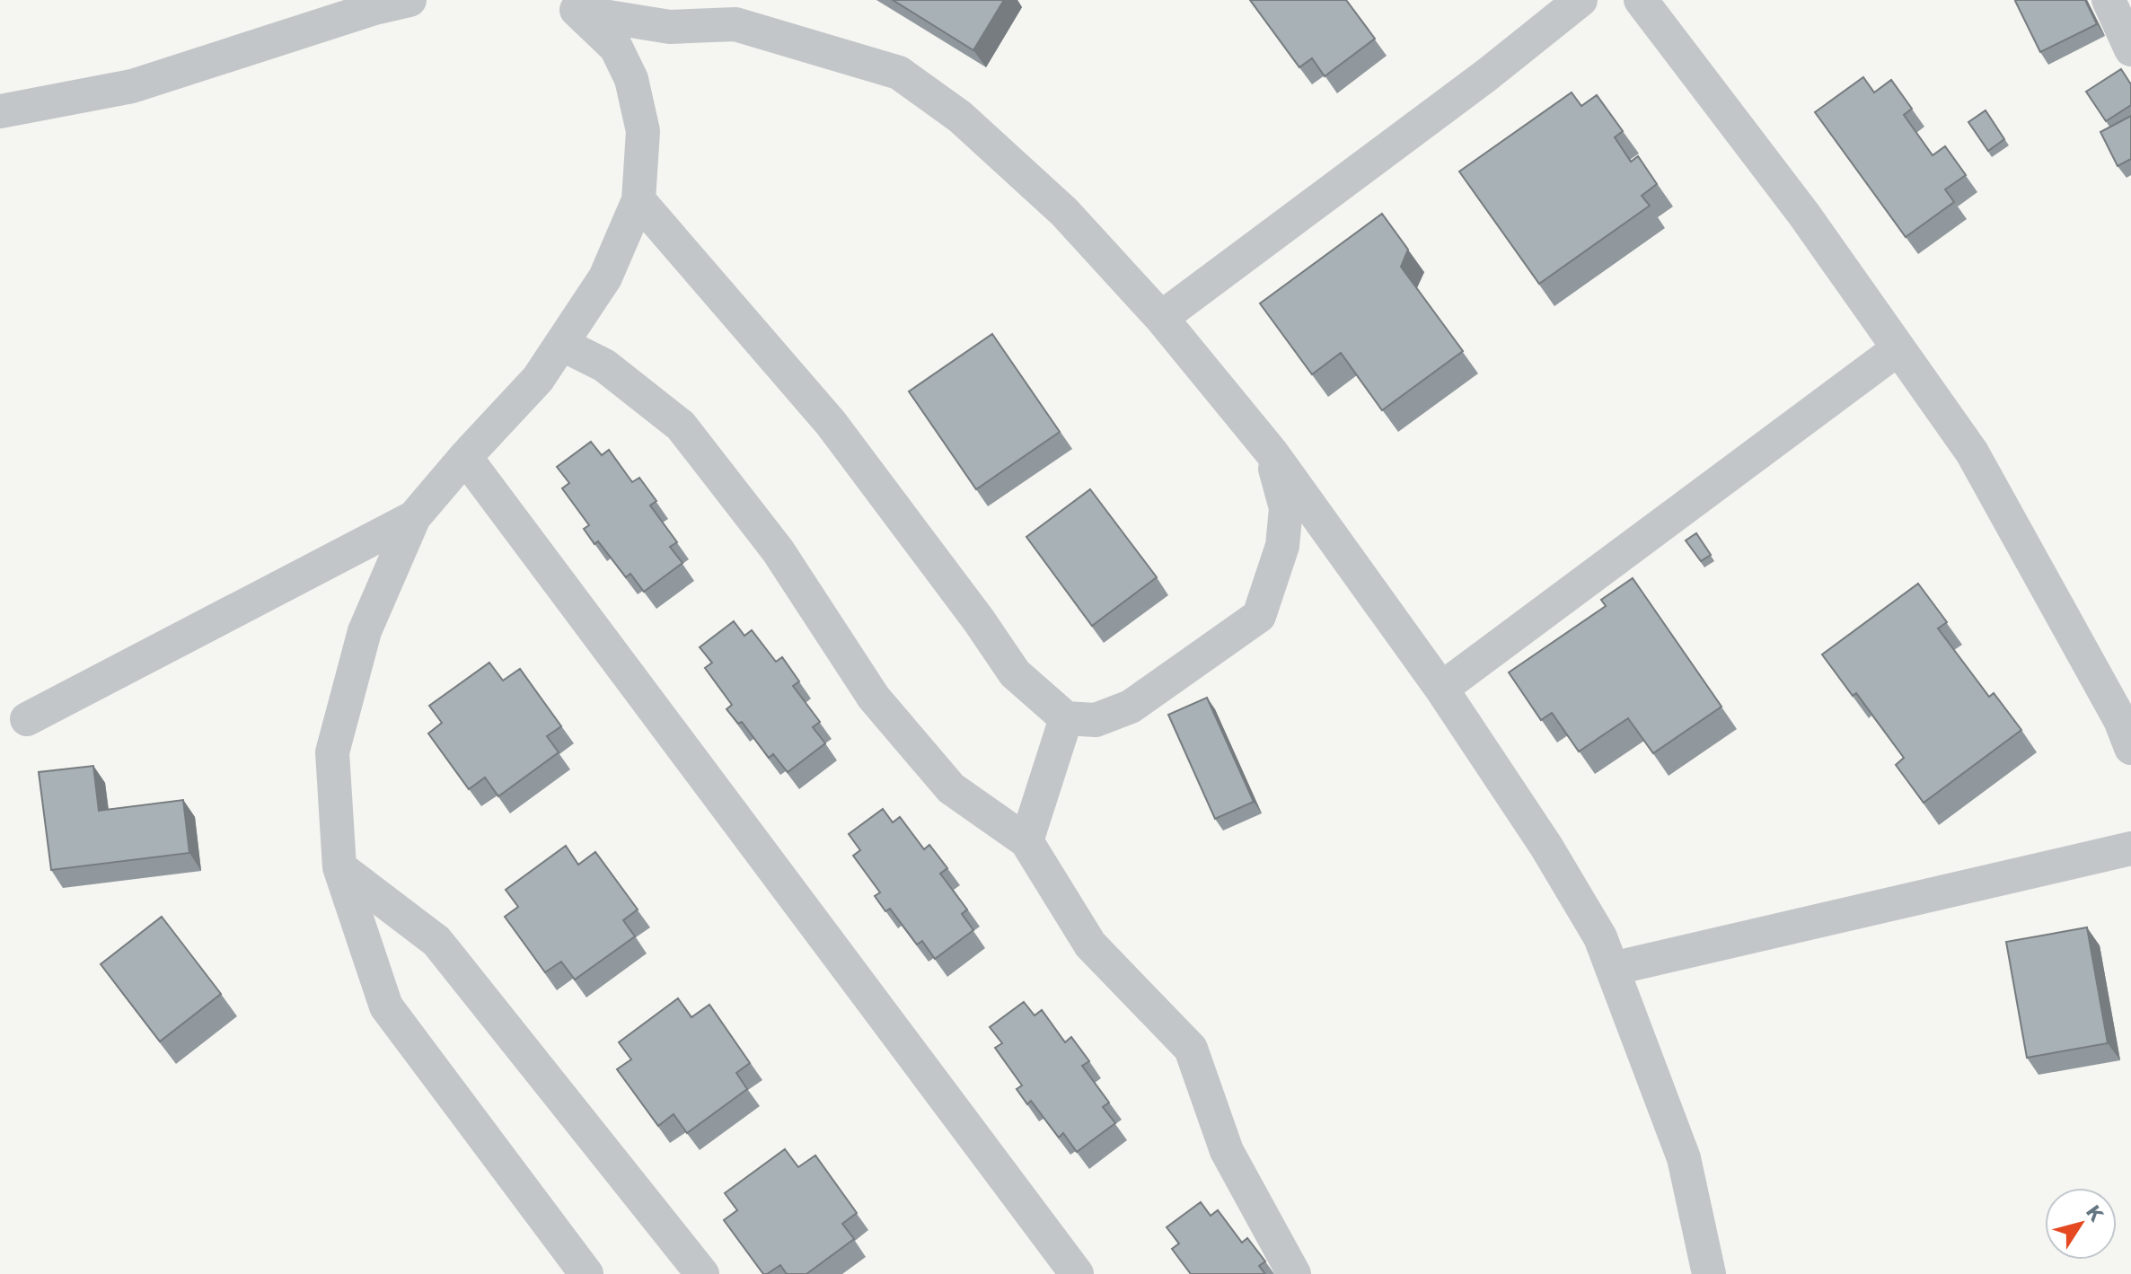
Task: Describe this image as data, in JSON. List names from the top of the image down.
{
  "north": "top right"
}
